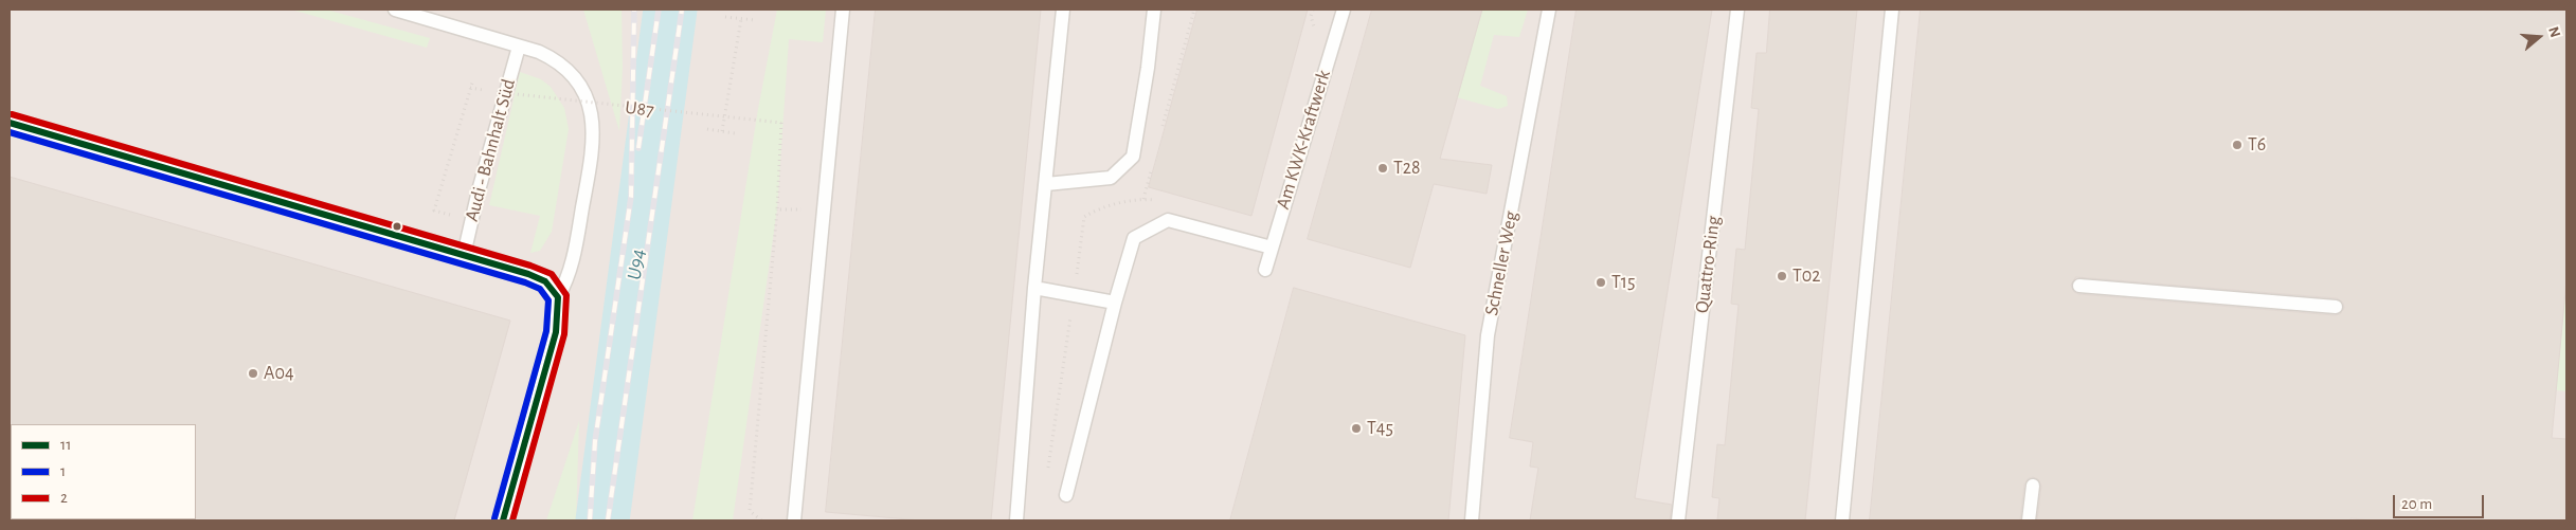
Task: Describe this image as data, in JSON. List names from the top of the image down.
{
  "streets": {
    "lane": [
      "Am KWK-Kraftwerk",
      "Audi - Bahnhalt Süd",
      "Schneller Weg",
      "Quattro-Ring"
    ],
    "path": ["U87"]
  },
  "water": ["U94"],
  "places": [
    "T6",
    "T28",
    "T02",
    "T15",
    "A04",
    "T45"
  ],
  "lines": ["transit line 2", "transit line 11", "transit line 1"],
  "legend": ["11", "1", "2"],
  "scale_bar": "20 m",
  "north": "right"
}
